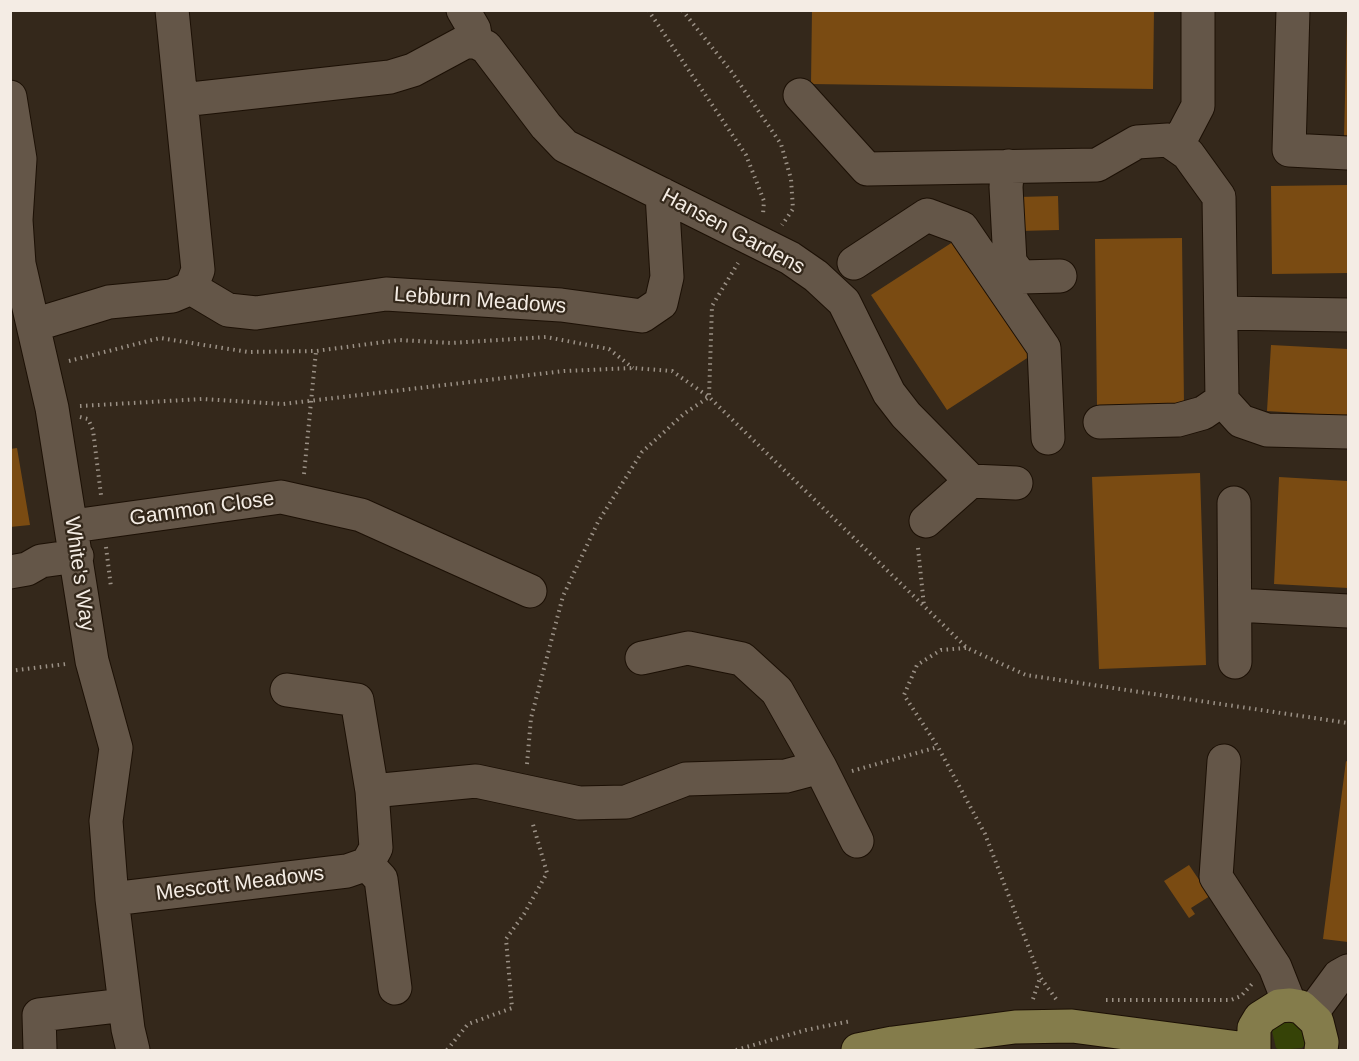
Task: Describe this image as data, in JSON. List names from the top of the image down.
{
  "streets": {
    "street": [
      "Hansen Gardens",
      "Lebburn Meadows",
      "Gammon Close",
      "White's Way",
      "Mescott Meadows"
    ]
  },
  "crossings": [
    ["Hansen Gardens", "Lebburn Meadows"],
    ["Gammon Close", "White's Way"],
    ["White's Way", "Mescott Meadows"]
  ]
}
